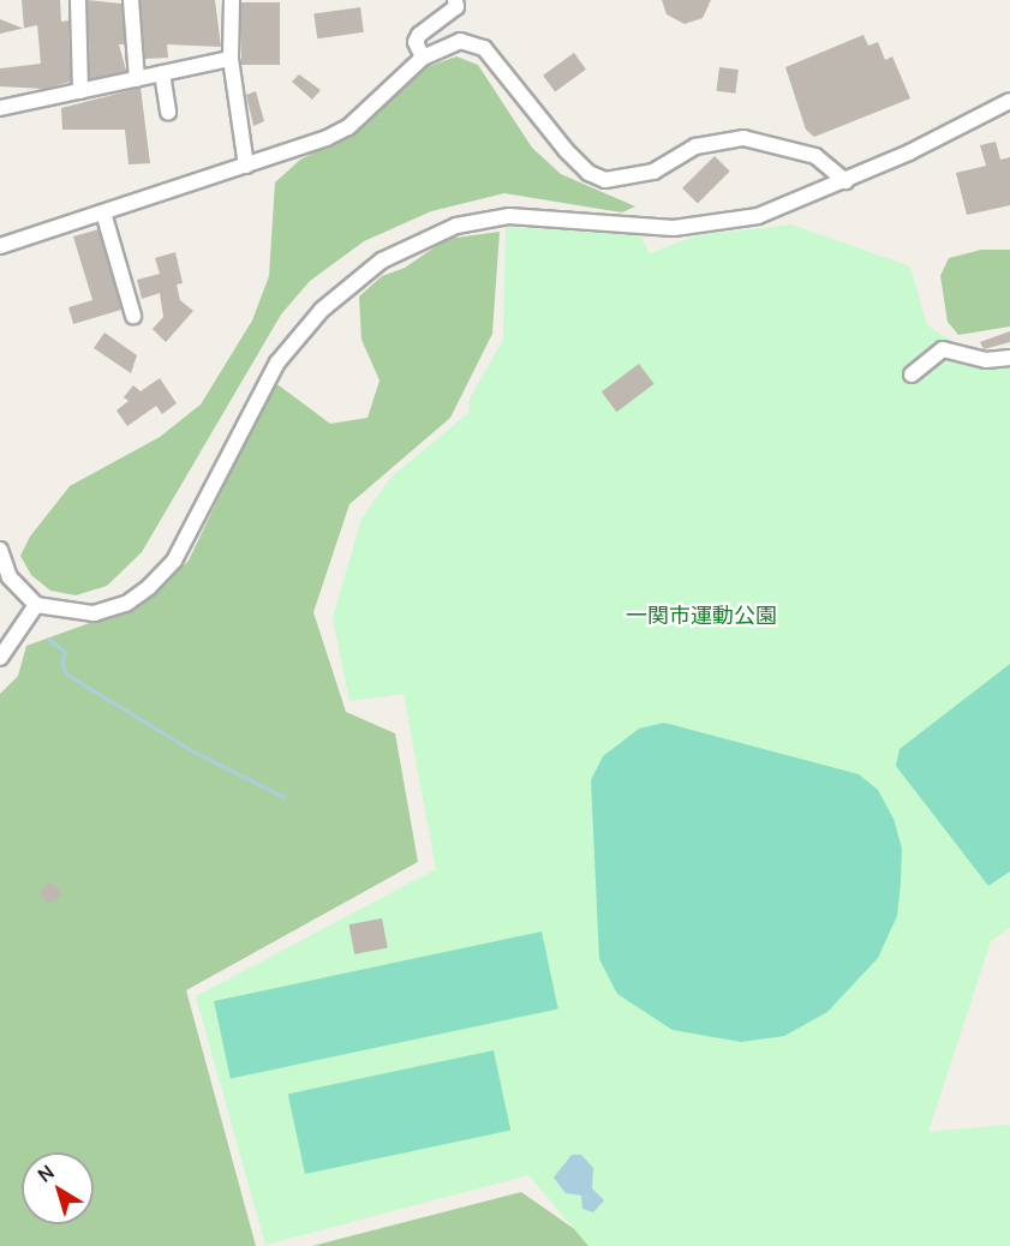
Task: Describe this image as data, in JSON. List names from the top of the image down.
{
  "parks": ["一関市運動公園"],
  "north": "top left"
}
